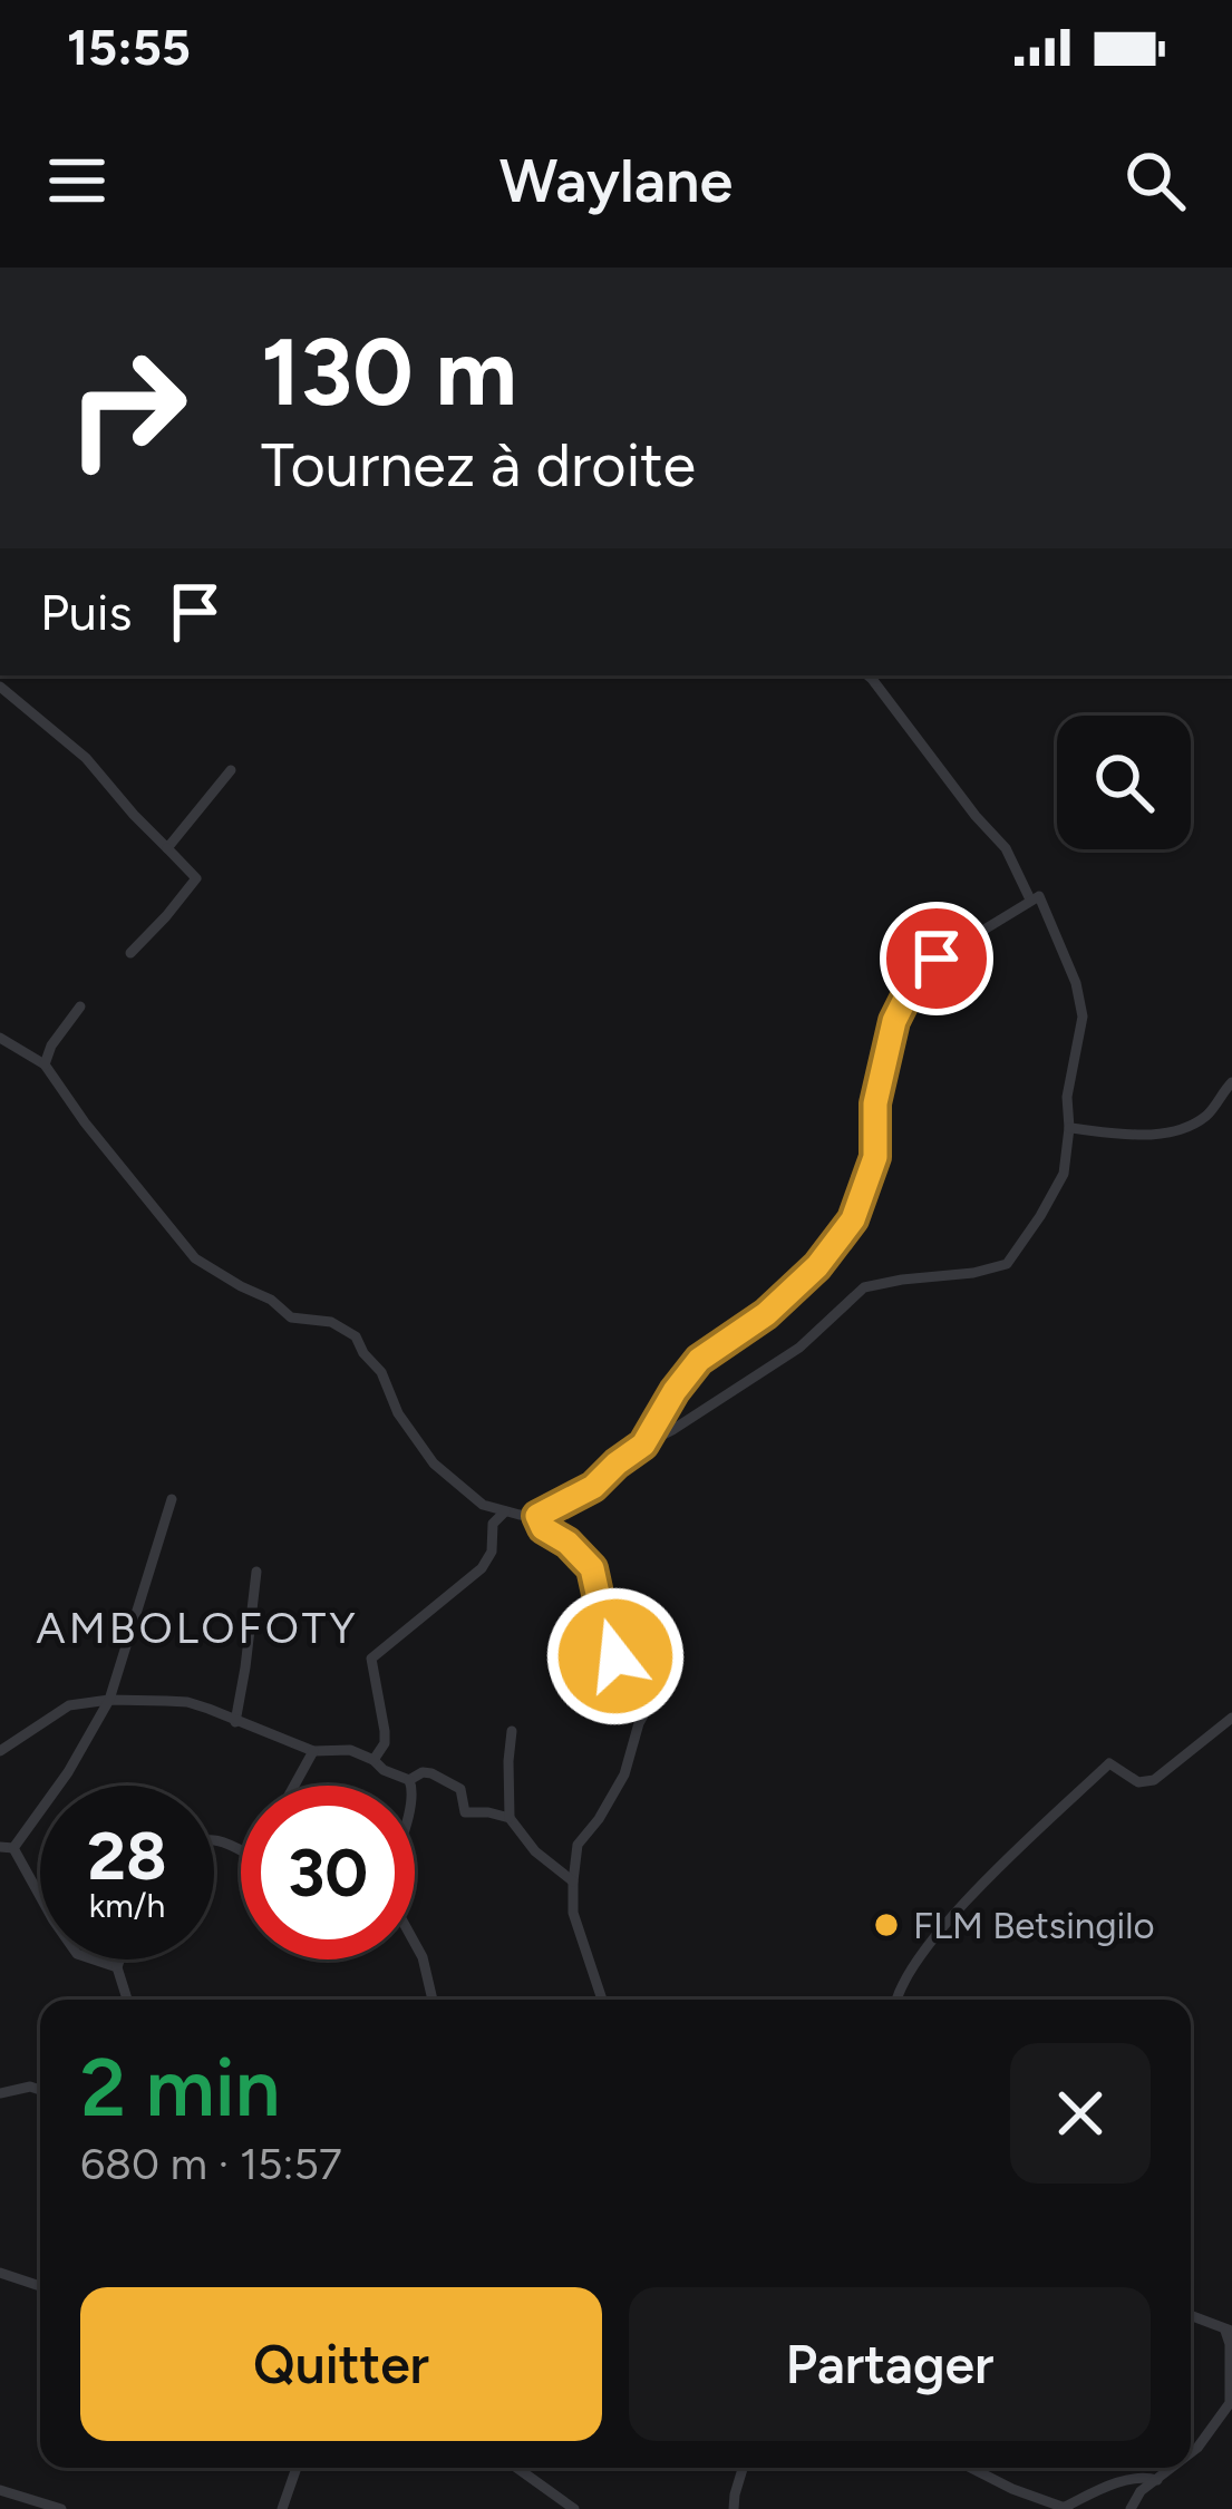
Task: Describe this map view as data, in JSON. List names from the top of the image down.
{
  "districts": ["AMBOLOFOTY"],
  "places": ["FLM Betsingilo"],
  "page": {
    "status": "15:55",
    "header": "Waylane",
    "turn": ["130 m", "Tournez à droite"],
    "then": "Puis",
    "speed": "28 km/h",
    "limit": "30",
    "heading": ["2 min", "680 m · 15:57"],
    "buttons": ["Quitter", "Partager"]
  }
}
